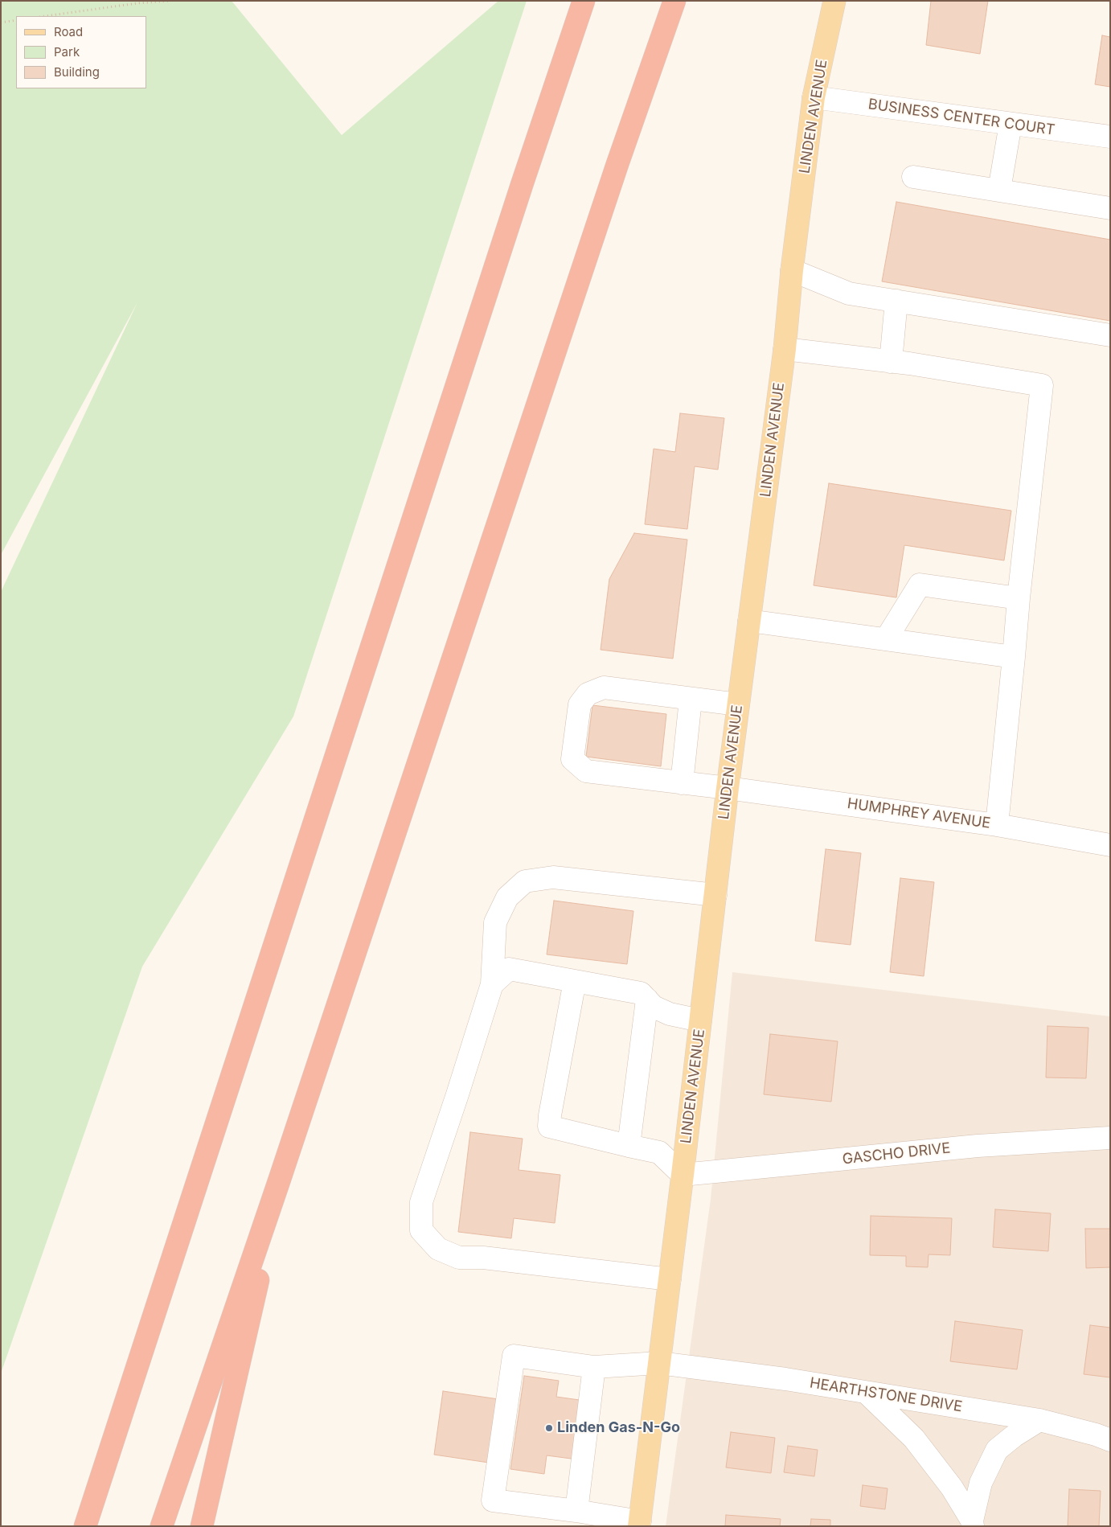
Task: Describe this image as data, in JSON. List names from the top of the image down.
{
  "streets": {
    "main road": ["LINDEN AVENUE"],
    "street": [
      "BUSINESS CENTER COURT",
      "HUMPHREY AVENUE",
      "GASCHO DRIVE",
      "HEARTHSTONE DRIVE"
    ]
  },
  "crossings": [
    ["LINDEN AVENUE", "BUSINESS CENTER COURT"],
    ["LINDEN AVENUE", "HUMPHREY AVENUE"],
    ["LINDEN AVENUE", "GASCHO DRIVE"],
    ["LINDEN AVENUE", "HEARTHSTONE DRIVE"]
  ],
  "places": ["Linden Gas-N-Go"],
  "legend": ["Road", "Park", "Building"]
}
